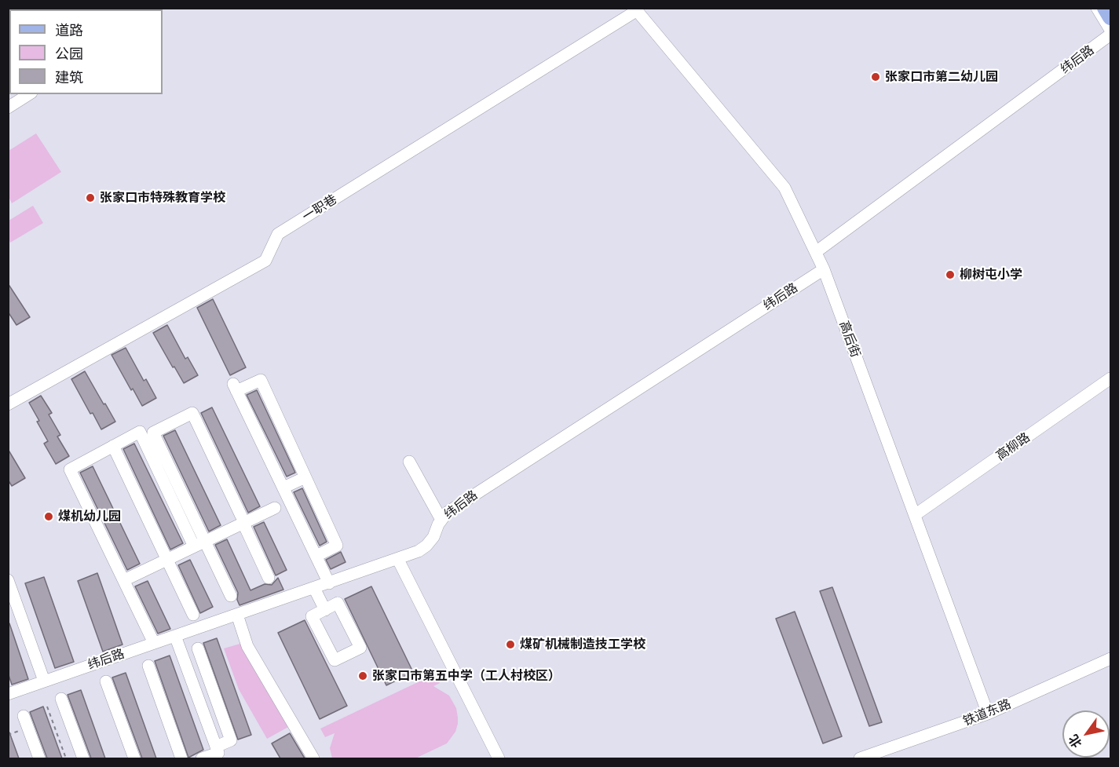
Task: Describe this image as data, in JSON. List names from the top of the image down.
{
  "streets": {
    "street": [
      "纬后路",
      "一职巷",
      "高后街",
      "高柳路",
      "铁道东路"
    ]
  },
  "crossings": [
    ["纬后路", "高后街"],
    ["一职巷", "高后街"],
    ["高后街", "高柳路"],
    ["高后街", "铁道东路"]
  ],
  "places": [
    "张家口市第二幼儿园",
    "张家口市特殊教育学校",
    "柳树屯小学",
    "煤机幼儿园",
    "煤矿机械制造技工学校",
    "张家口市第五中学（工人村校区）"
  ],
  "legend": ["道路", "公园", "建筑"],
  "north": "bottom left"
}
